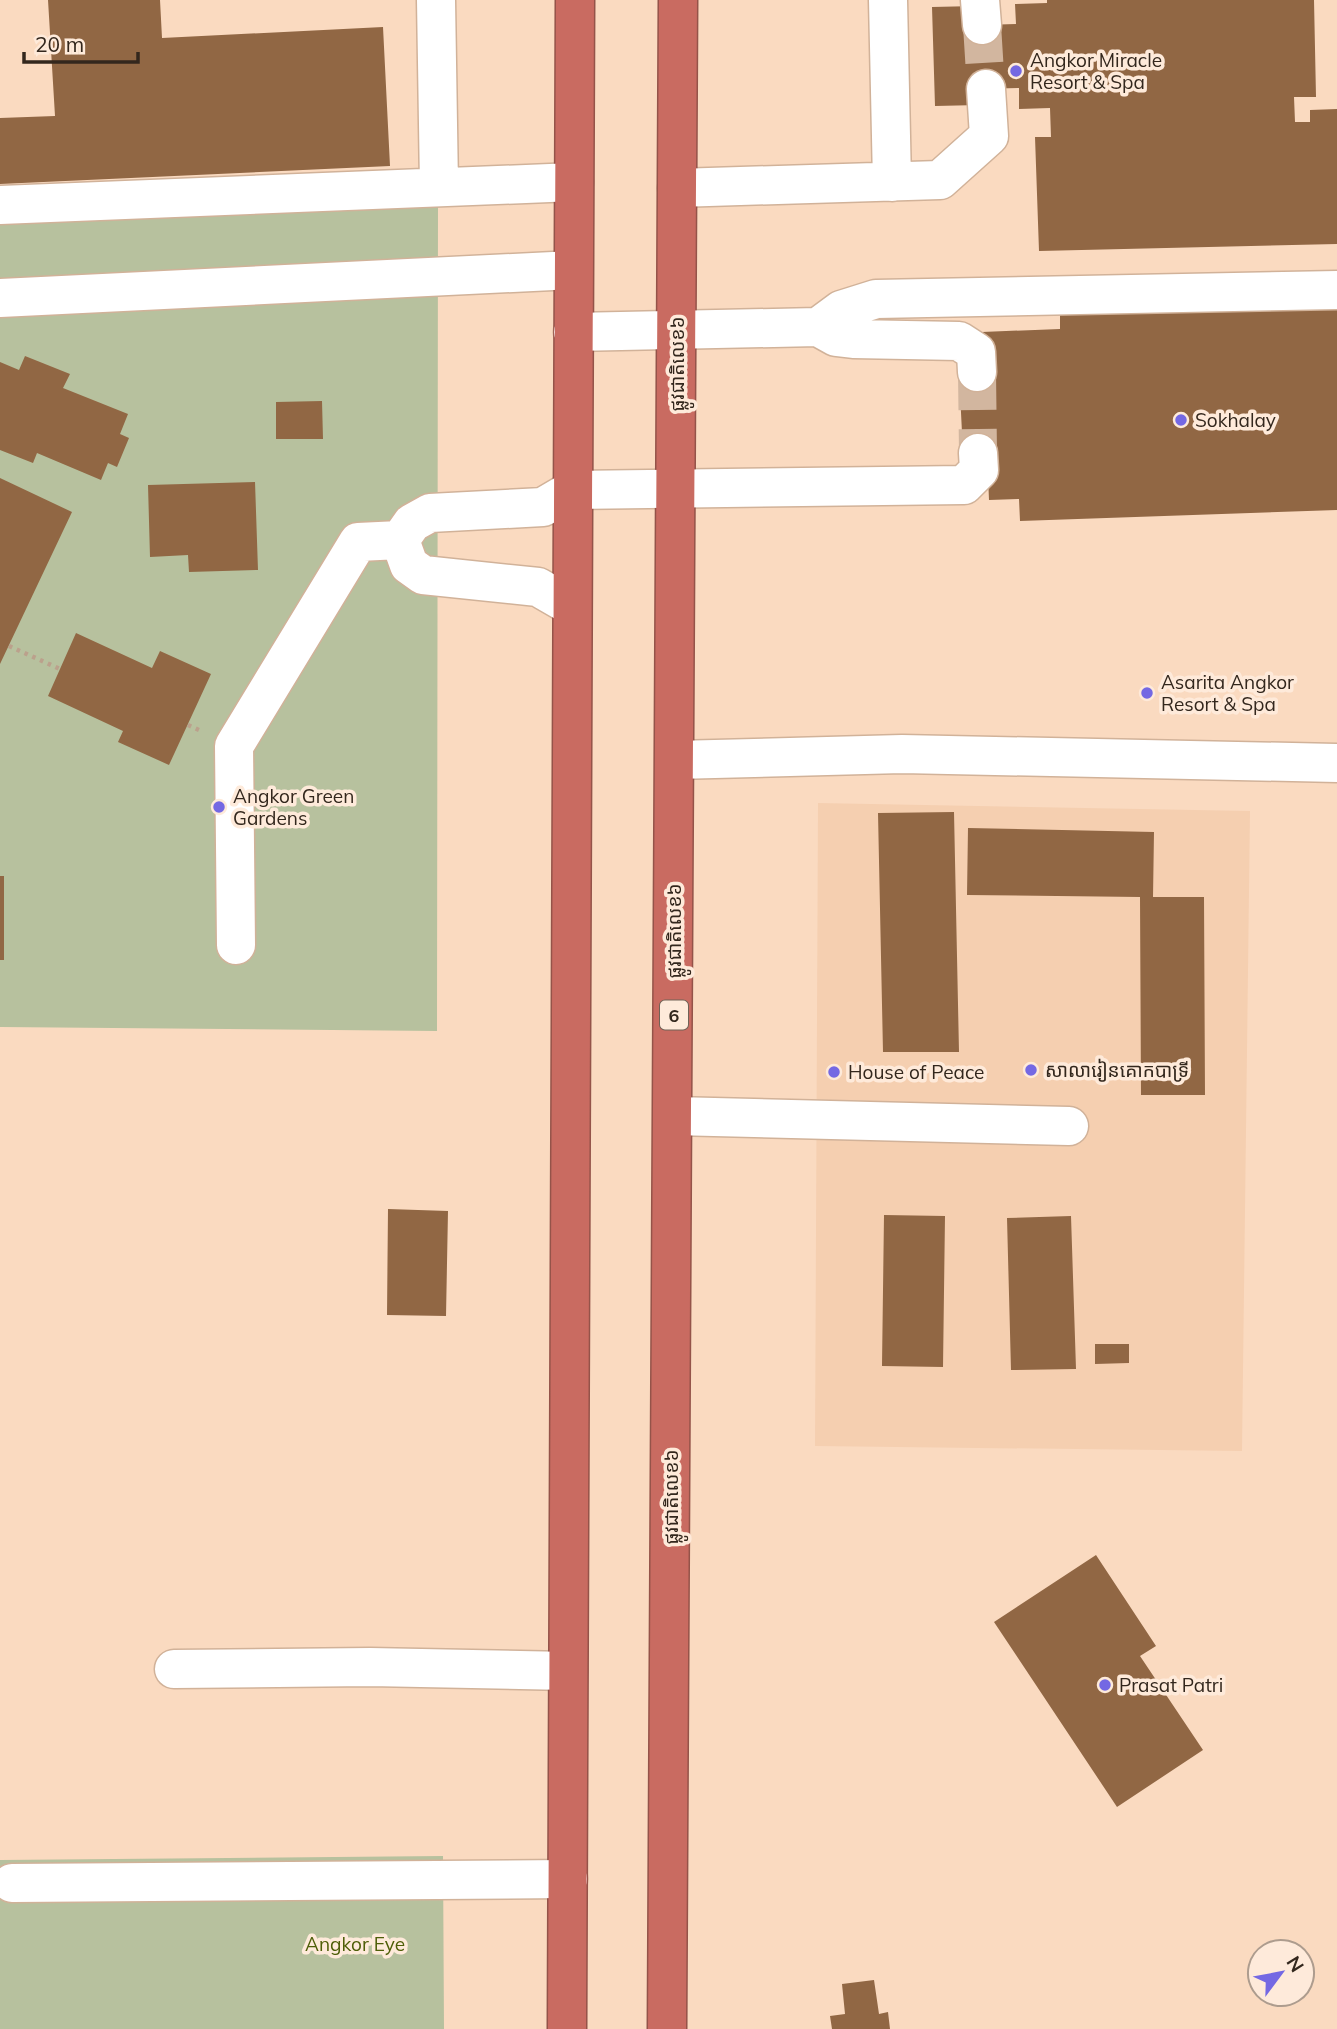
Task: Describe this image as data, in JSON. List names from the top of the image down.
{
  "streets": {
    "highway": ["ផ្លូវជាតិលេខ៦", "6"]
  },
  "parks": ["Angkor Eye"],
  "places": [
    "Angkor Miracle Resort & Spa",
    "Sokhalay",
    "Asarita Angkor Resort & Spa",
    "Angkor Green Gardens",
    "សាលារៀនគោកបាទ្រី",
    "House of Peace",
    "Prasat Patri"
  ],
  "scale_bar": "20 m",
  "north": "top right"
}
